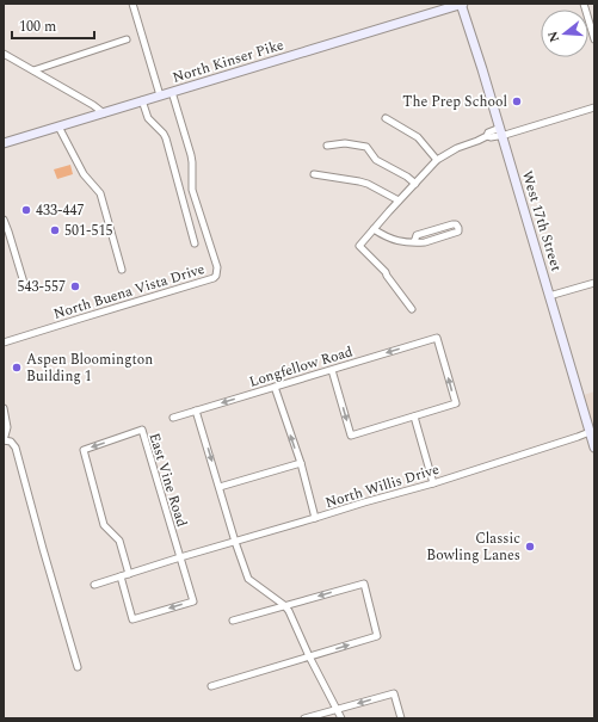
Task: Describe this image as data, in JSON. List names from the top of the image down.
{
  "streets": {
    "street": [
      "North Kinser Pike",
      "West 17th Street",
      "North Buena Vista Drive",
      "Longfellow Road",
      "East Vine Road",
      "North Willis Drive"
    ]
  },
  "crossings": [
    ["North Kinser Pike", "West 17th Street"],
    ["North Kinser Pike", "North Buena Vista Drive"],
    ["West 17th Street", "North Willis Drive"],
    ["East Vine Road", "North Willis Drive"]
  ],
  "places": [
    "The Prep School",
    "433-447",
    "501-515",
    "543-557",
    "Aspen Bloomington Building 1",
    "Classic Bowling Lanes"
  ],
  "scale_bar": "100 m",
  "north": "left"
}
